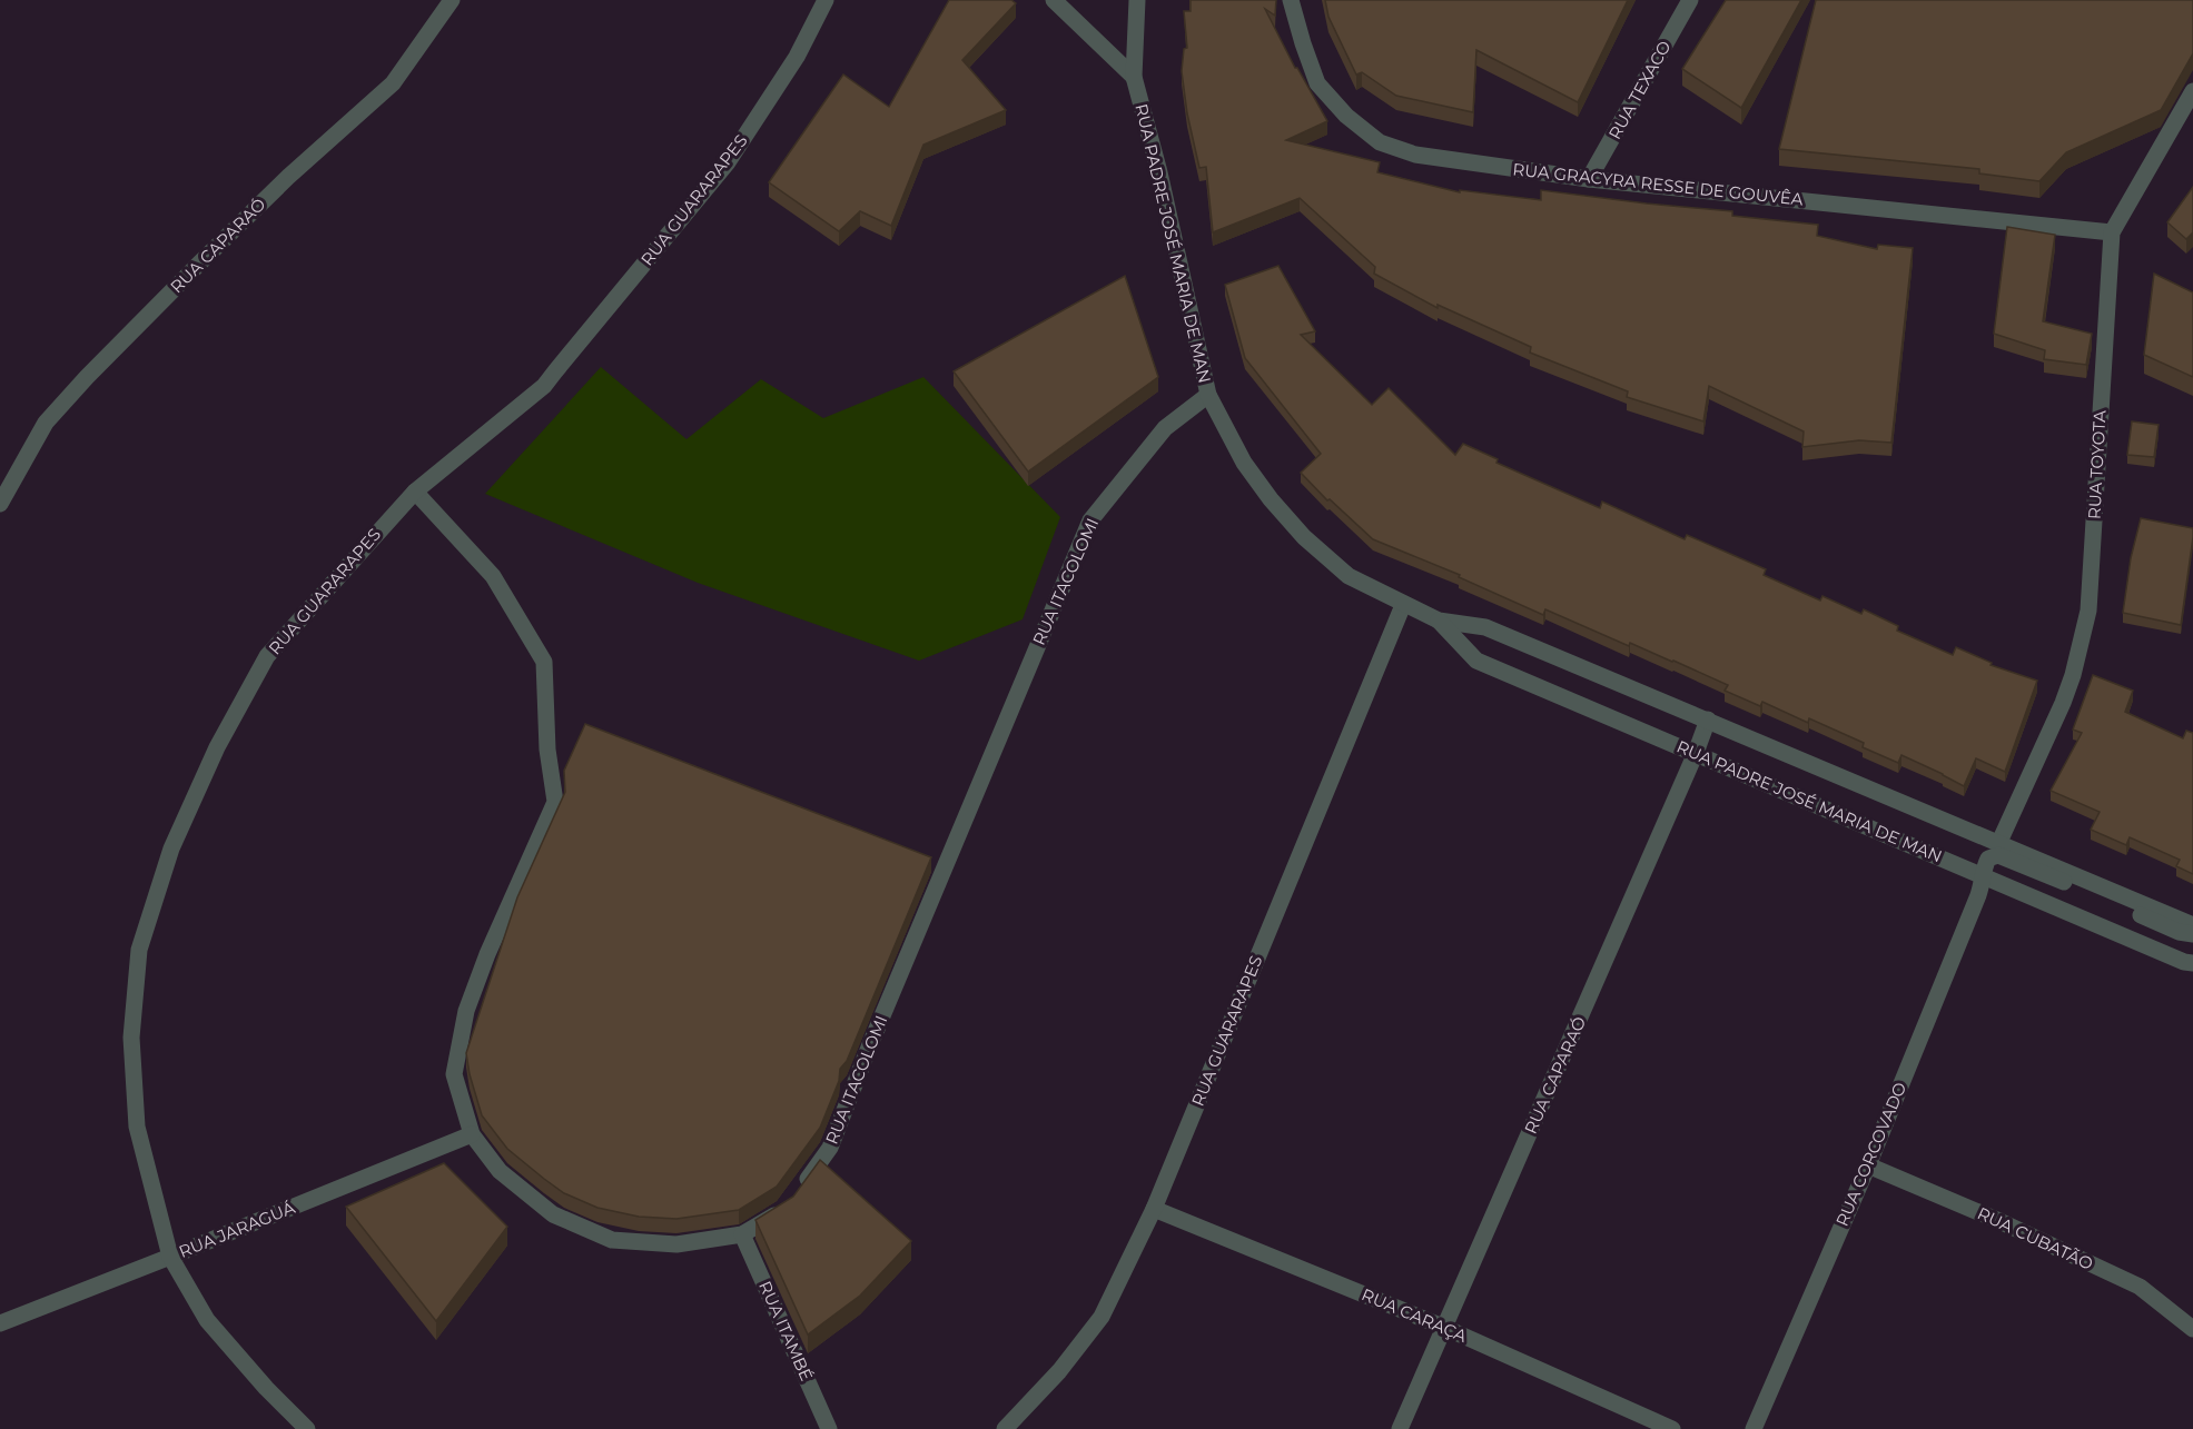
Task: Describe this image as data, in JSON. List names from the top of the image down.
{
  "streets": {
    "street": [
      "RUA TEXACO",
      "RUA GRACYRA RESSE DE GOUVÊA",
      "RUA GUARARAPES",
      "RUA PADRE JOSÉ MARIA DE MAN",
      "RUA CAPARAÓ",
      "RUA TOYOTA",
      "RUA ITACOLOMI",
      "RUA CORCOVADO",
      "RUA JARAGUÁ",
      "RUA CUBATÃO",
      "RUA CARAÇA",
      "RUA ITAMBÉ"
    ]
  },
  "crossings": [
    ["RUA TEXACO", "RUA GRACYRA RESSE DE GOUVÊA"],
    ["RUA GRACYRA RESSE DE GOUVÊA", "RUA TOYOTA"],
    ["RUA GUARARAPES", "RUA PADRE JOSÉ MARIA DE MAN"],
    ["RUA GUARARAPES", "RUA JARAGUÁ"],
    ["RUA GUARARAPES", "RUA CARAÇA"],
    ["RUA PADRE JOSÉ MARIA DE MAN", "RUA CAPARAÓ"],
    ["RUA PADRE JOSÉ MARIA DE MAN", "RUA TOYOTA"],
    ["RUA PADRE JOSÉ MARIA DE MAN", "RUA ITACOLOMI"],
    ["RUA PADRE JOSÉ MARIA DE MAN", "RUA CORCOVADO"],
    ["RUA CAPARAÓ", "RUA CARAÇA"],
    ["RUA CORCOVADO", "RUA CUBATÃO"]
  ]
}
